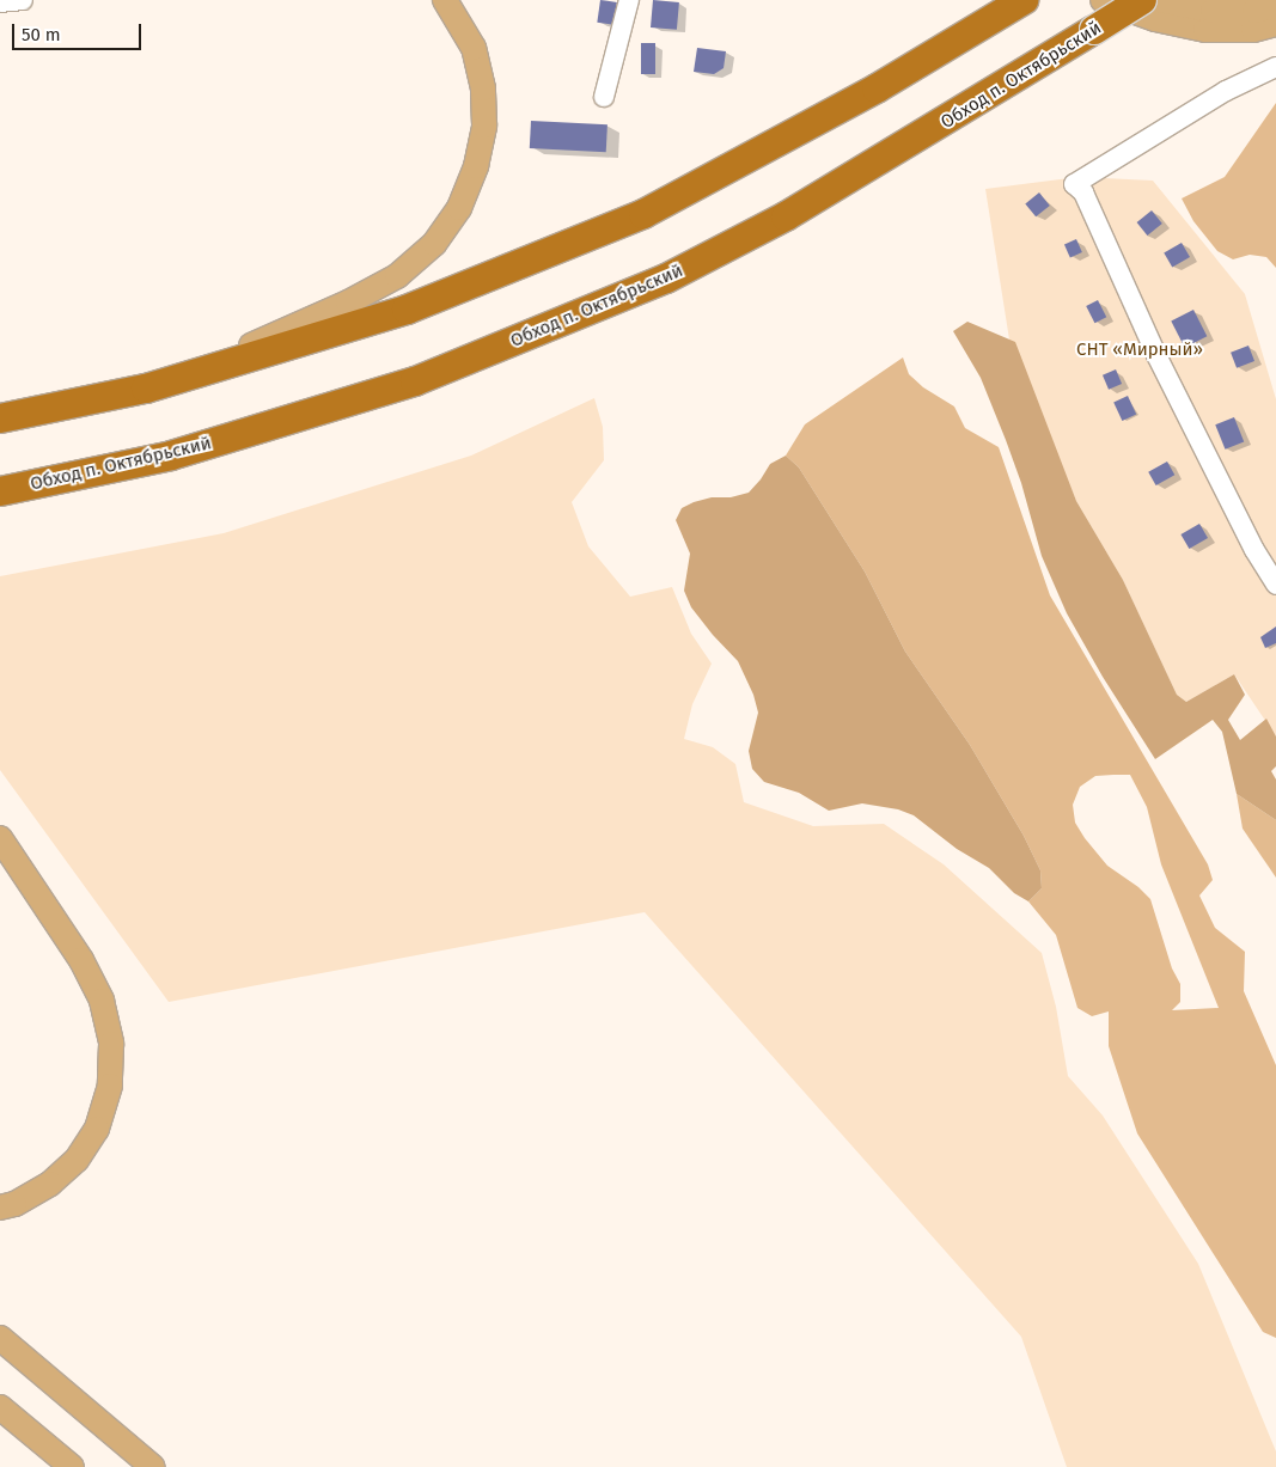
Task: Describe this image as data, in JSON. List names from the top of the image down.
{
  "streets": {
    "highway": ["Обход п. Октябрьский"]
  },
  "parks": ["СНТ «Мирный»"],
  "scale_bar": "50 m"
}
